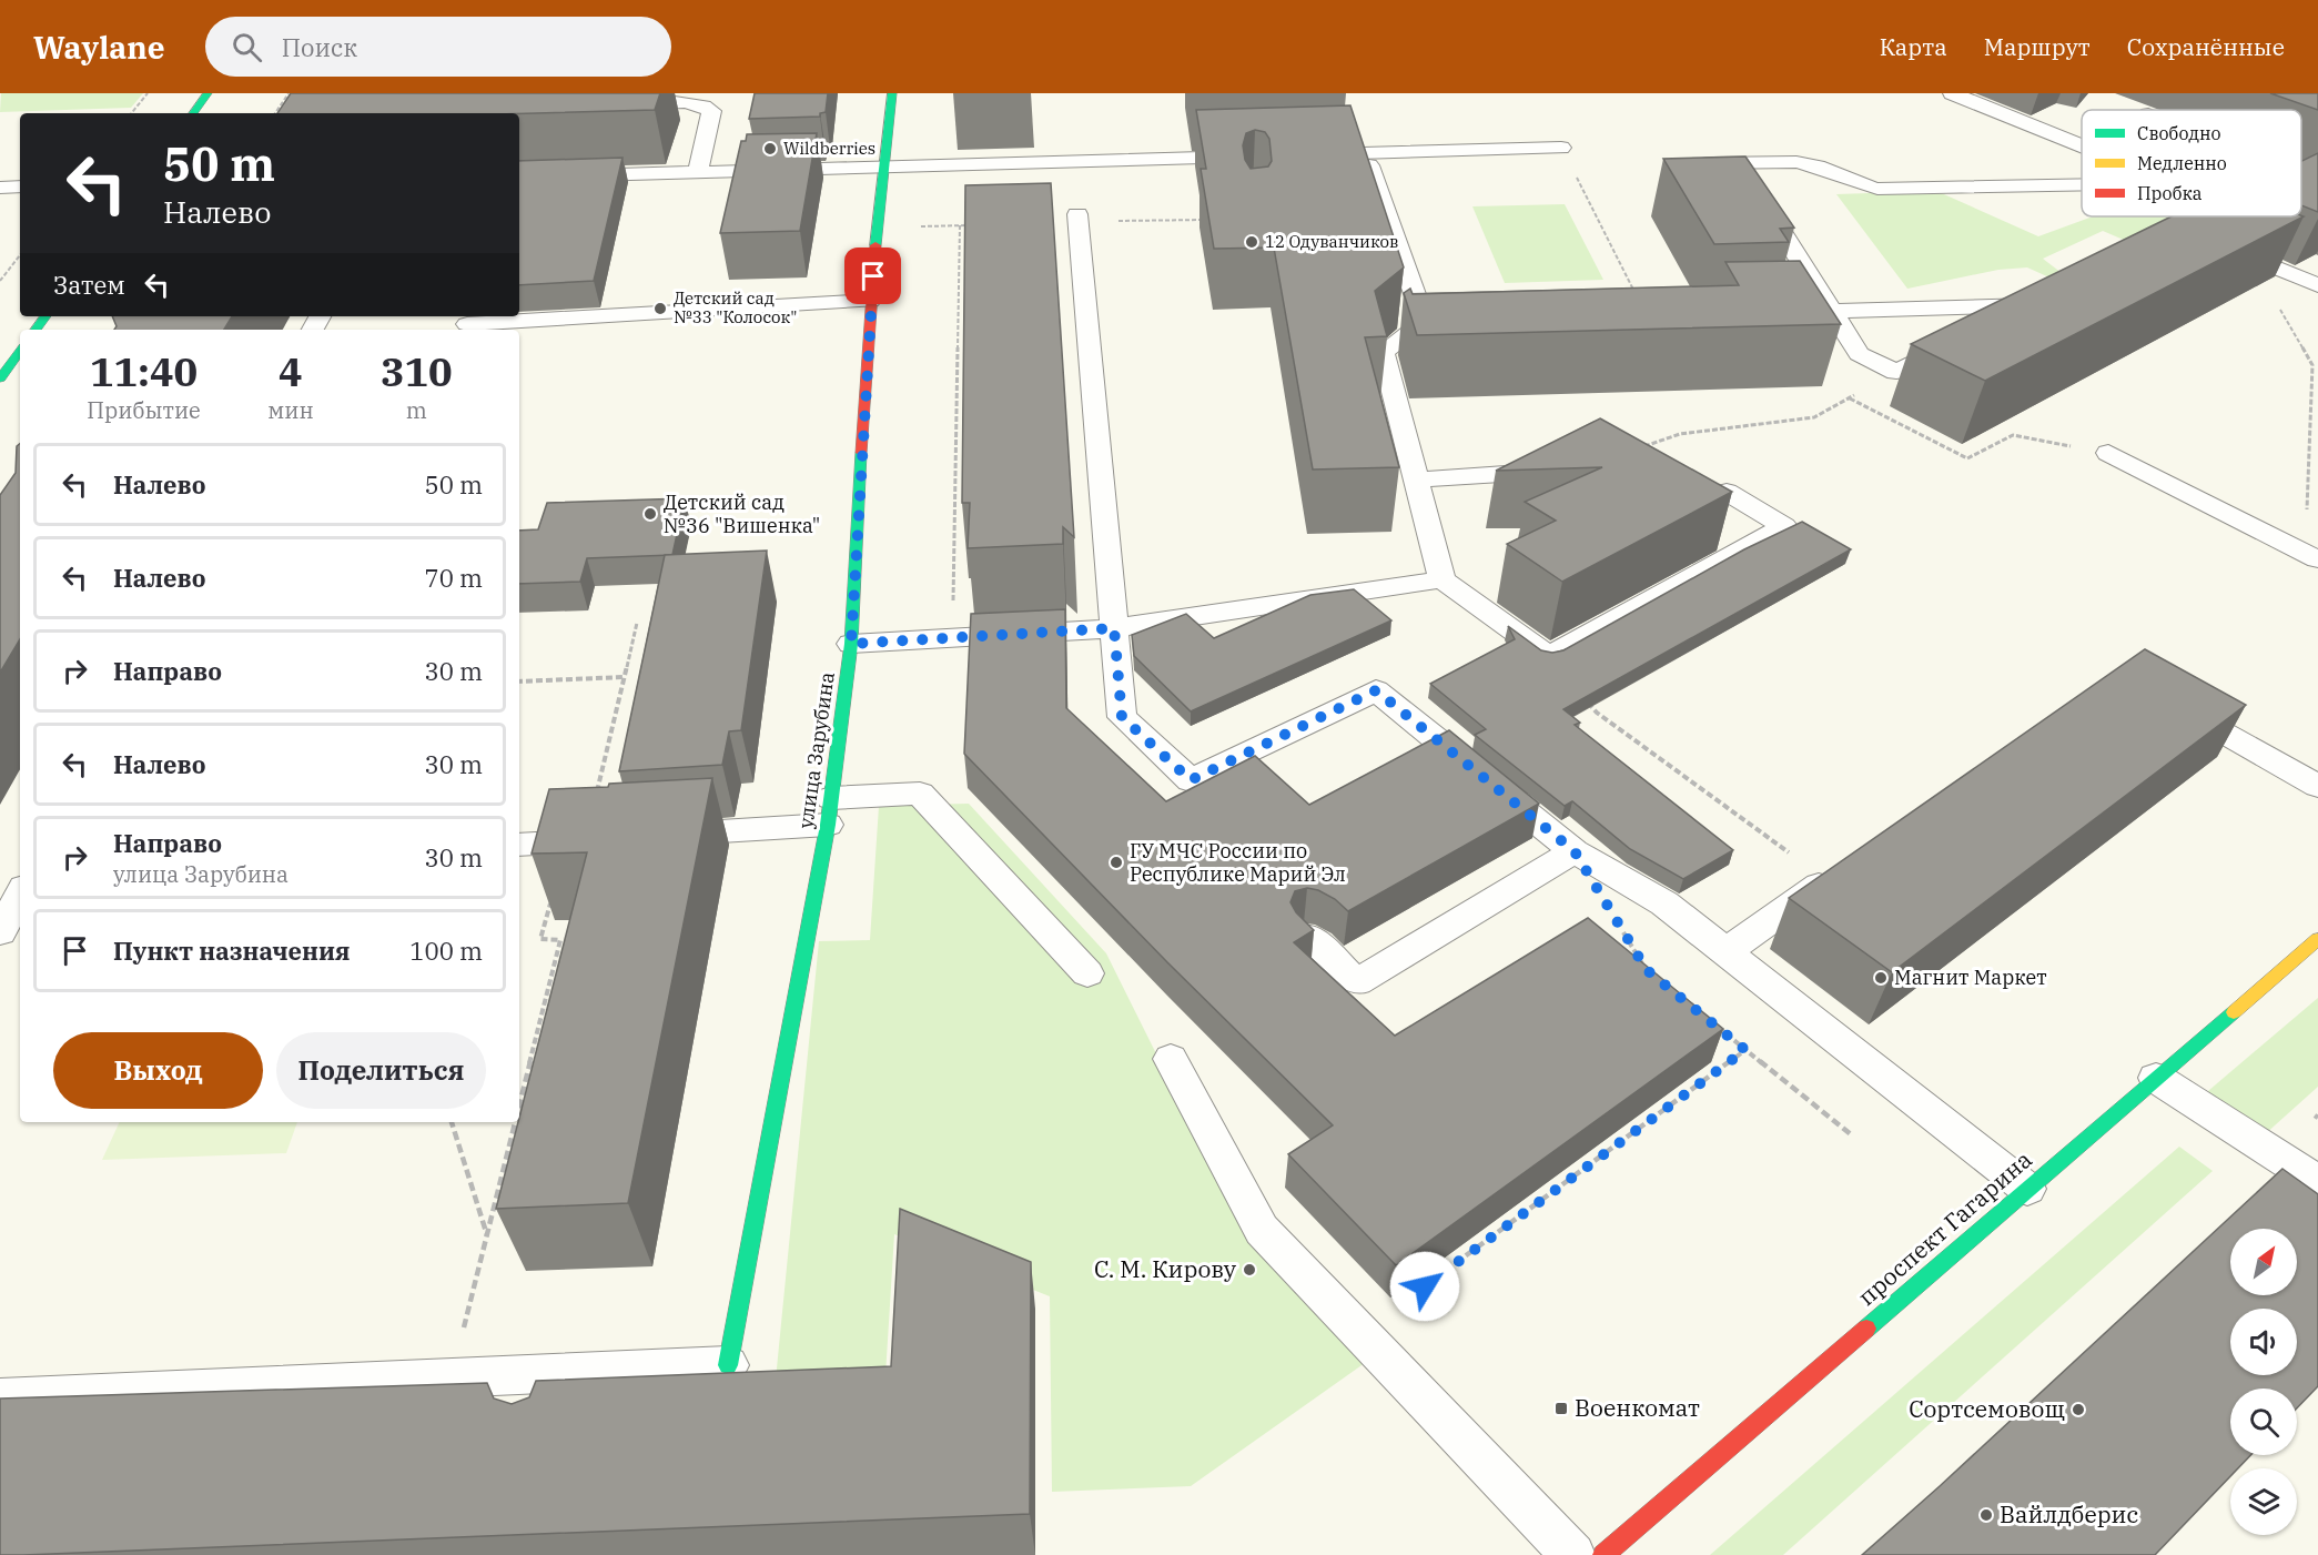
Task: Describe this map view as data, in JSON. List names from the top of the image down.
{
  "streets": {
    "street": ["улица Зарубина", "проспект Гагарина"]
  },
  "places": {
    "other": [
      "Wildberries",
      "12 Одуванчиков",
      "Детский сад №33 \"Колосок\"",
      "Детский сад №36 \"Вишенка\"",
      "ГУ МЧС России по Республике Марий Эл",
      "Магнит Маркет",
      "С. М. Кирову",
      "Сортсемовощ",
      "Вайлдберис"
    ],
    "transit": ["Военкомат"]
  },
  "legend": ["Свободно", "Медленно", "Пробка"],
  "north": "top right",
  "page": {
    "header": "Waylane",
    "search": "Поиск",
    "nav": ["Карта", "Маршрут", "Сохранённые"],
    "turn": ["50 m", "Налево"],
    "then": "Затем",
    "eta": [
      "11:40",
      "Прибытие",
      "4",
      "мин",
      "310",
      "m"
    ],
    "list": [
      {
        "name": "Налево",
        "value": "50 m"
      },
      {
        "name": "Налево",
        "value": "70 m"
      },
      {
        "name": "Направо",
        "value": "30 m"
      },
      {
        "name": "Налево",
        "value": "30 m"
      },
      {
        "name": "Направо",
        "note": "улица Зарубина",
        "value": "30 m"
      },
      {
        "name": "Пункт назначения",
        "value": "100 m"
      }
    ],
    "buttons": ["Выход", "Поделиться"]
  }
}
